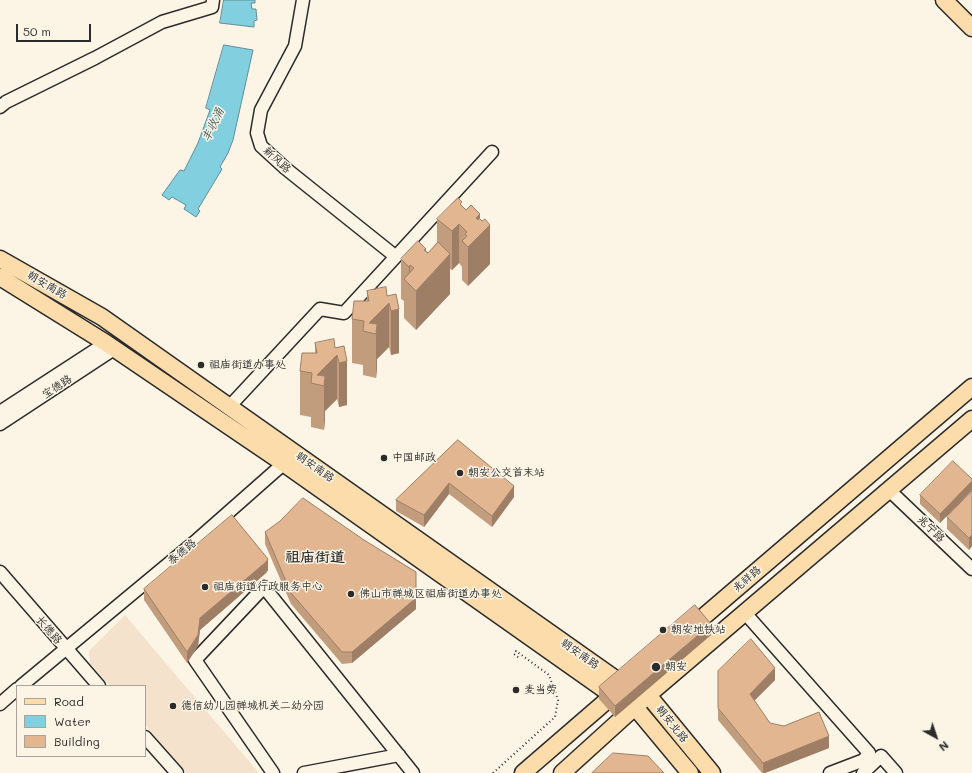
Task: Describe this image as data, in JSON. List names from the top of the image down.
{
  "streets": {
    "main road": ["朝安南路", "兆祥路", "朝安北路"],
    "street": [
      "新风路",
      "宝德路",
      "兆宁路",
      "泰德路",
      "长德路"
    ]
  },
  "crossings": [
    ["朝安南路", "宝德路"],
    ["朝安南路", "泰德路"],
    ["朝安南路", "朝安北路"],
    ["泰德路", "长德路"]
  ],
  "districts": ["祖庙街道"],
  "water": ["丰收涌"],
  "places": [
    "祖庙街道办事处",
    "中国邮政",
    "朝安公交首末站",
    "祖庙街道行政服务中心",
    "佛山市禅城区祖庙街道办事处",
    "朝安地铁站",
    "朝安",
    "麦当劳",
    "德信幼儿园禅城机关二幼分园"
  ],
  "legend": ["Road", "Water", "Building"],
  "scale_bar": "50 m",
  "north": "bottom right"
}
